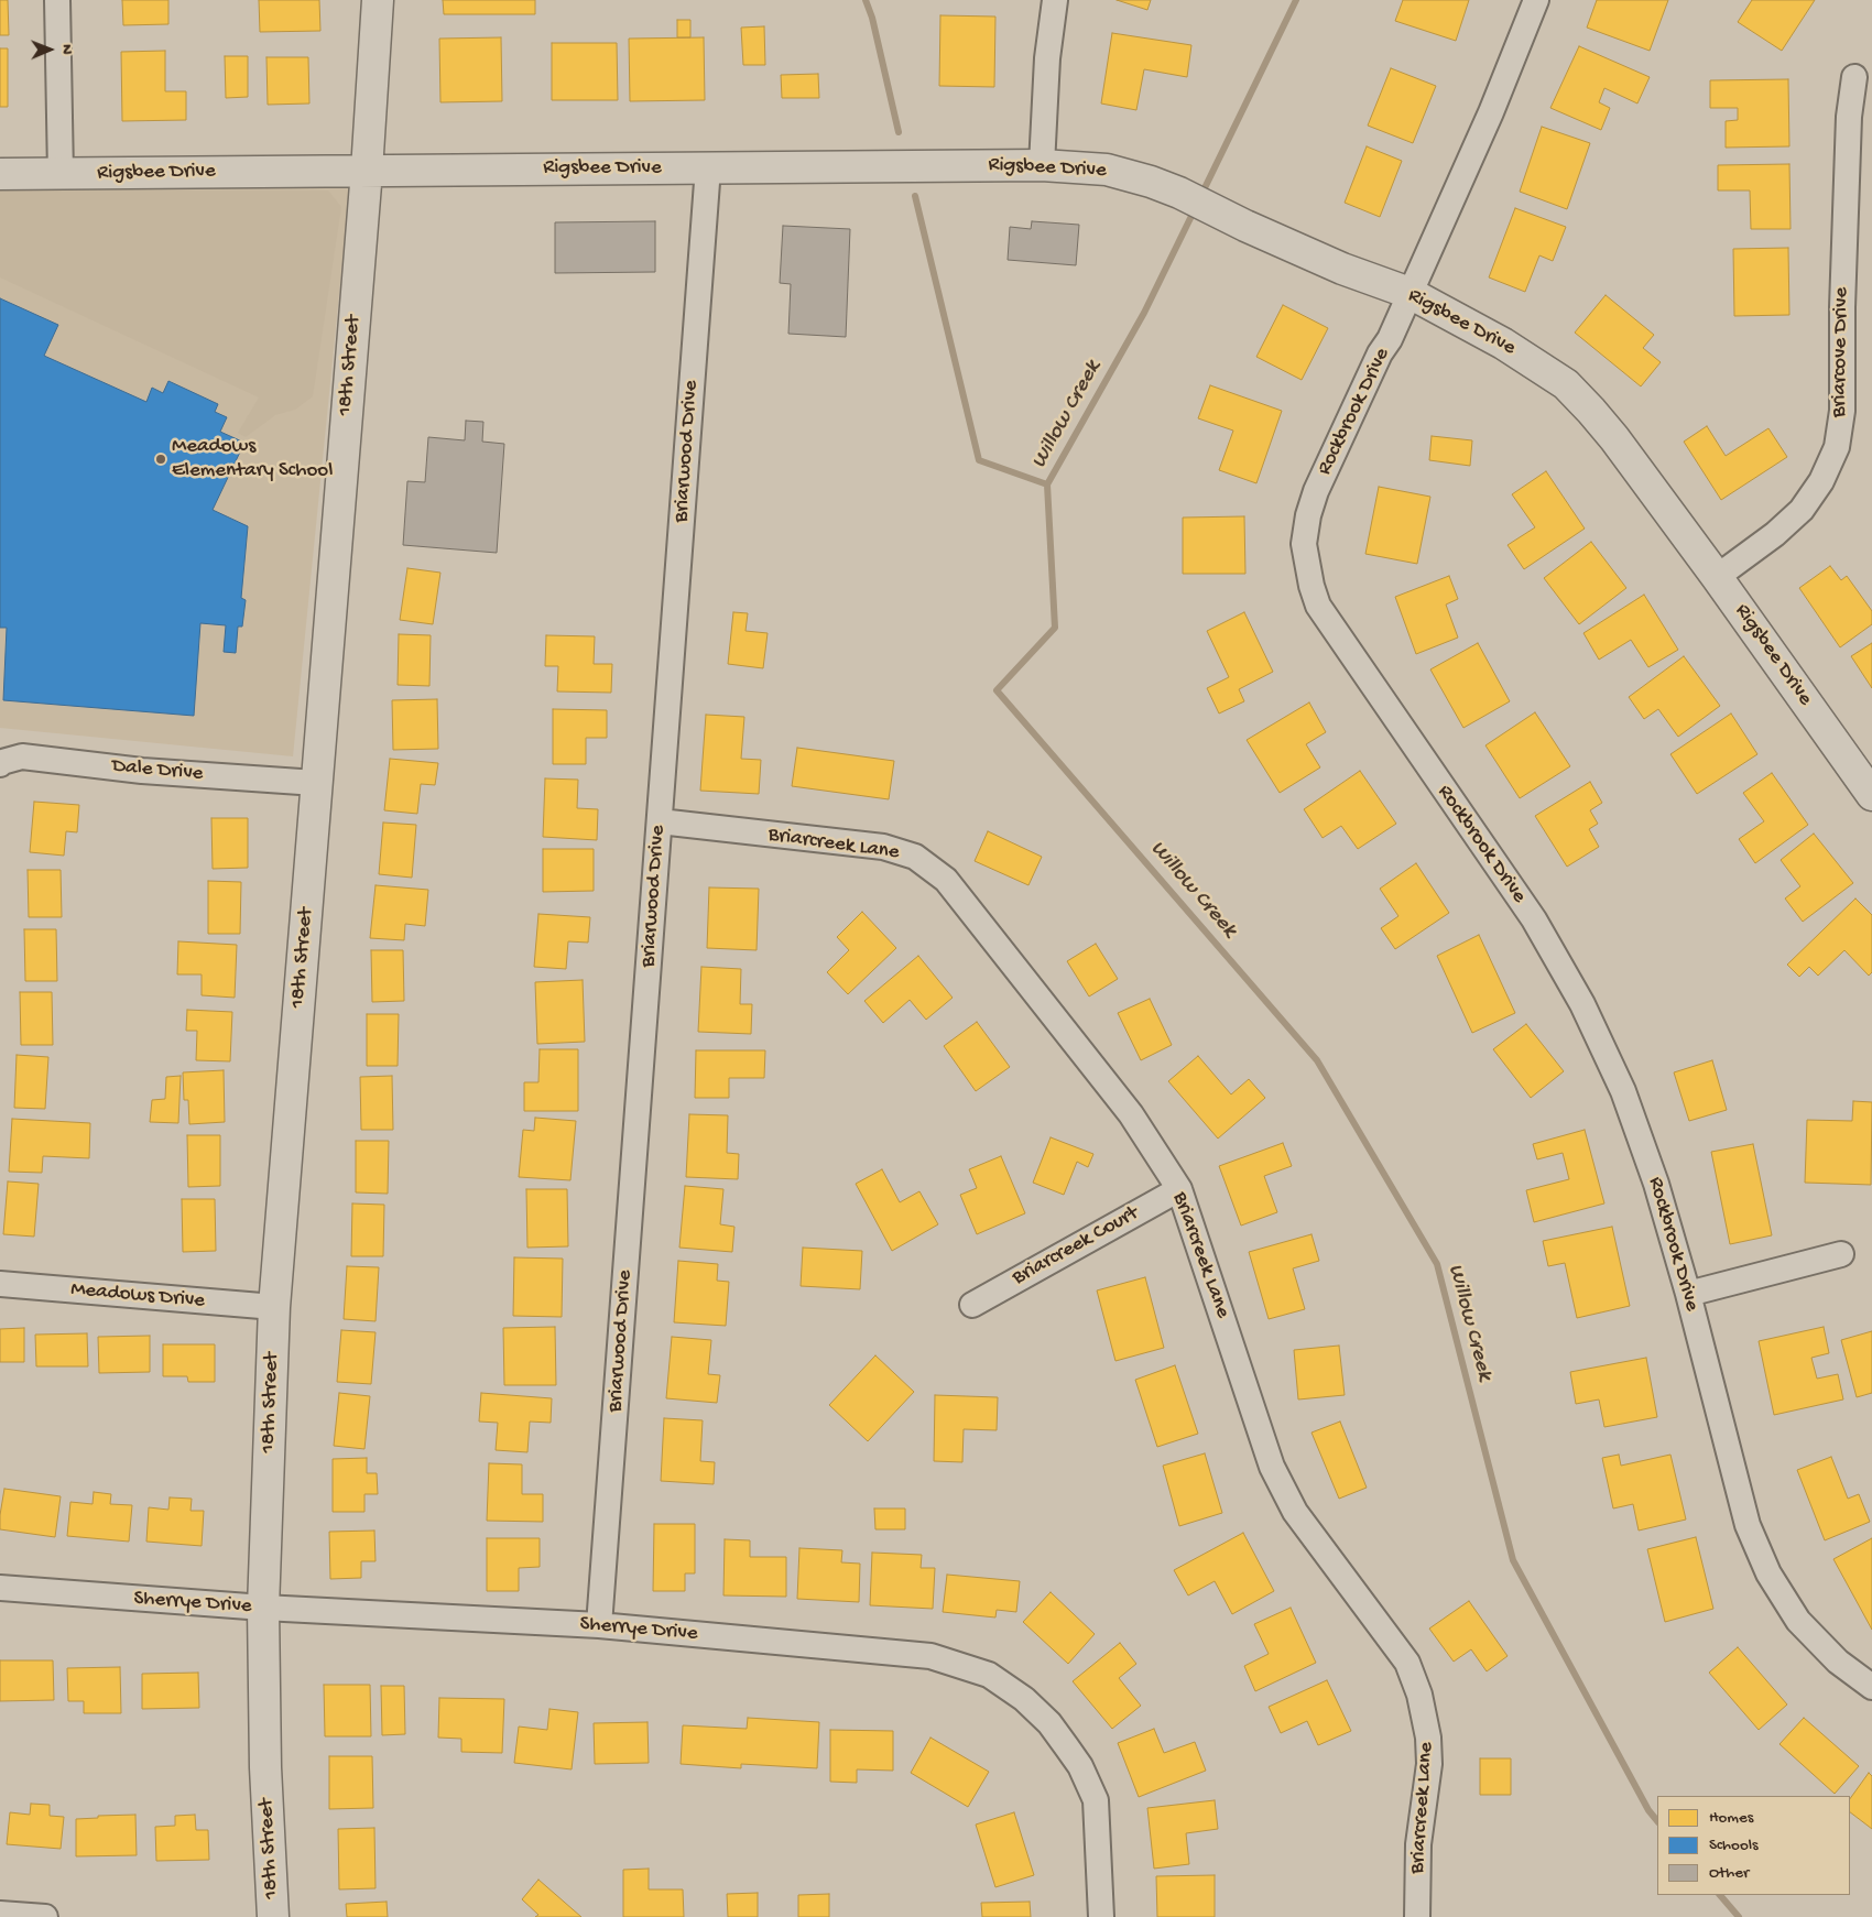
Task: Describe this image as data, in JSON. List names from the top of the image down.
{
  "streets": {
    "street": [
      "Rigsbee Drive",
      "Briarcove Drive",
      "18th Street",
      "Rockbrook Drive",
      "Briarwood Drive",
      "Dale Drive",
      "Briarcreek Lane",
      "Briarcreek Court",
      "Meadows Drive",
      "Sherrye Drive"
    ]
  },
  "crossings": [
    ["Rigsbee Drive", "Briarcove Drive"],
    ["Rigsbee Drive", "18th Street"],
    ["Rigsbee Drive", "Rockbrook Drive"],
    ["Rigsbee Drive", "Briarwood Drive"],
    ["18th Street", "Dale Drive"],
    ["18th Street", "Meadows Drive"],
    ["18th Street", "Sherrye Drive"],
    ["Briarwood Drive", "Briarcreek Lane"],
    ["Briarwood Drive", "Sherrye Drive"],
    ["Briarcreek Lane", "Briarcreek Court"]
  ],
  "water": ["Willow Creek"],
  "places": ["Meadows Elementary School"],
  "legend": ["Homes", "Schools", "Other"],
  "north": "right"
}
